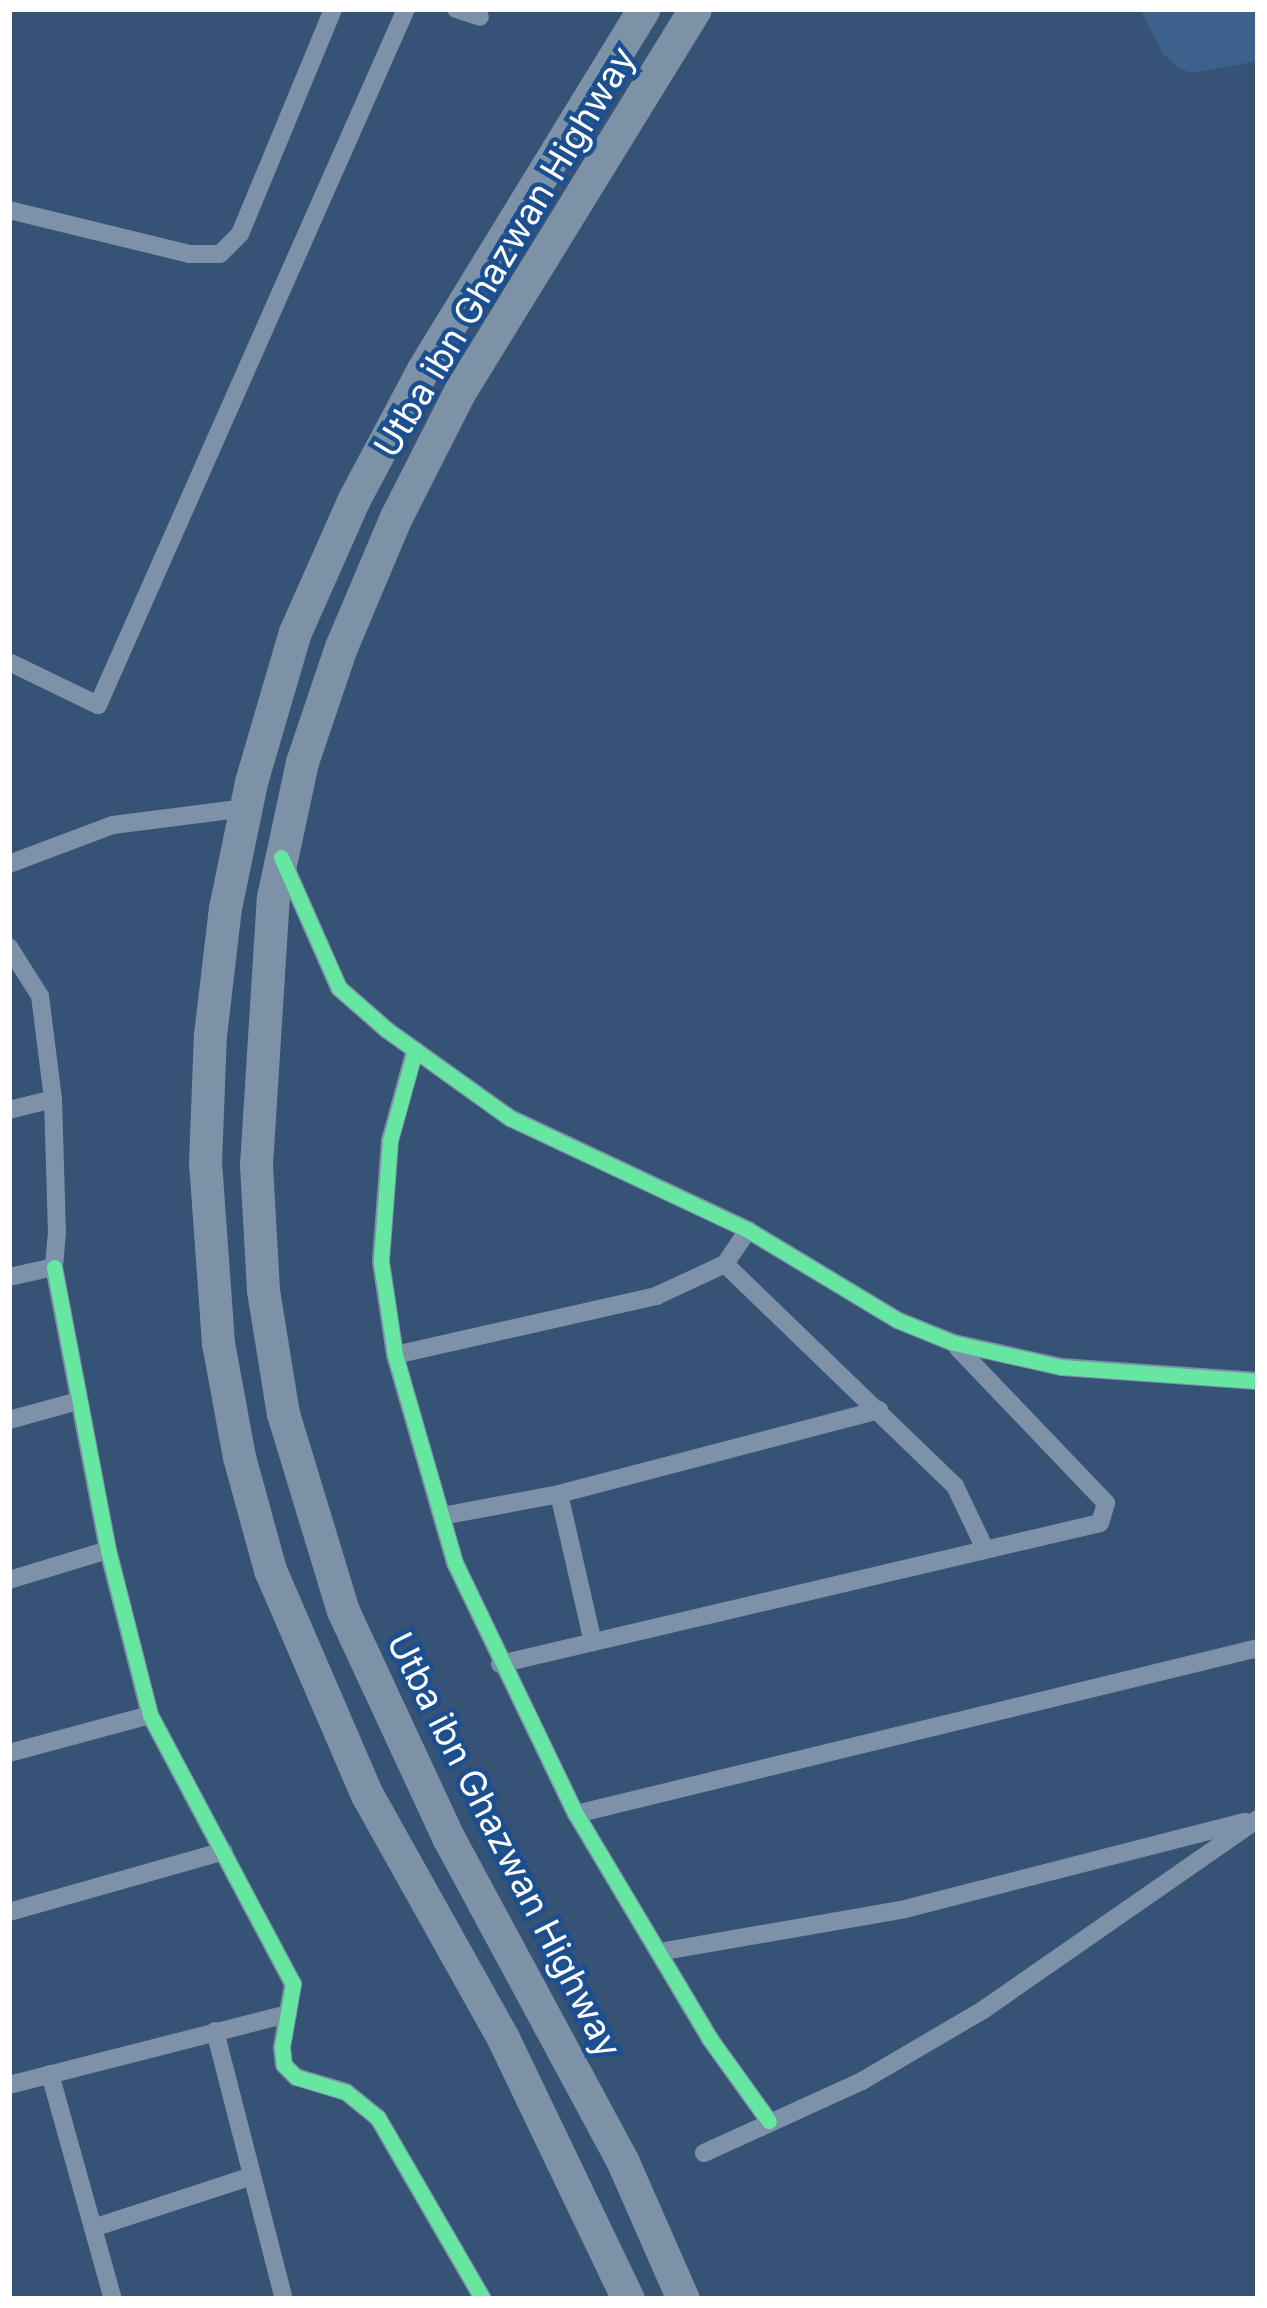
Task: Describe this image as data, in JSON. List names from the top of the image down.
{
  "streets": {
    "highway": ["Utba ibn Ghazwan Highway"]
  }
}
